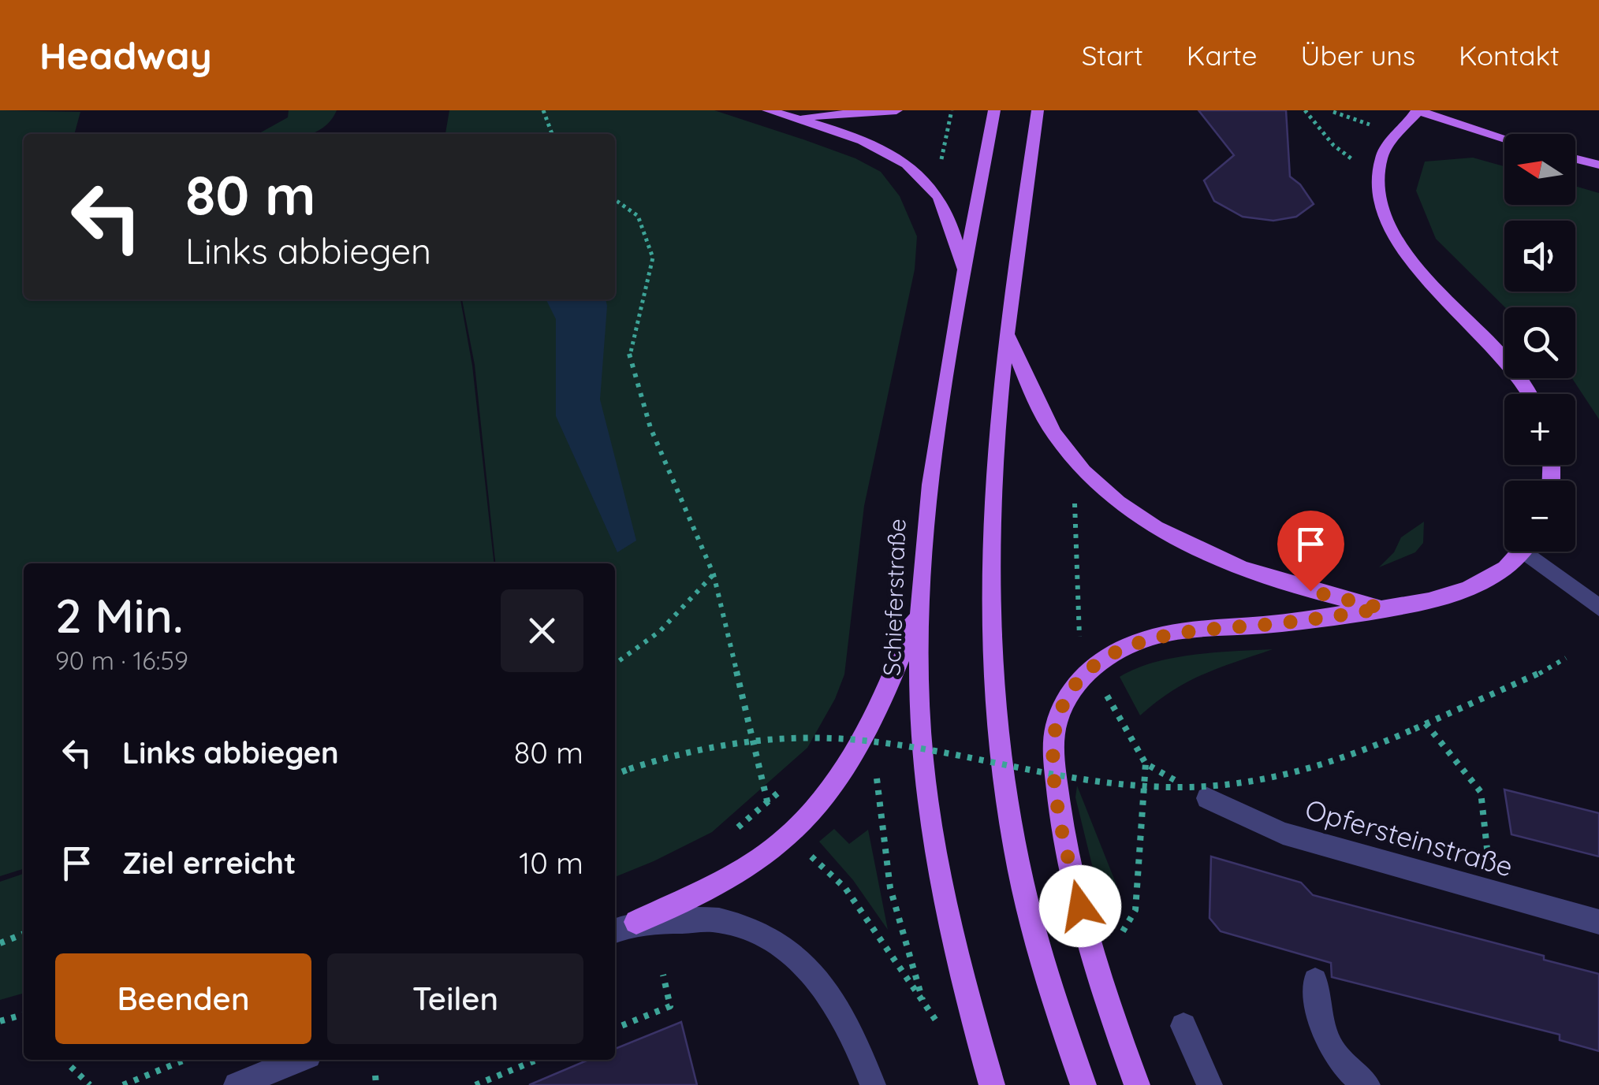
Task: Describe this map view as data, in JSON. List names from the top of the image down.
{
  "streets": {
    "main road": ["Schieferstraße"],
    "street": ["Opfersteinstraße"]
  },
  "north": "left",
  "page": {
    "header": "Headway",
    "nav": [
      "Start",
      "Karte",
      "Über uns",
      "Kontakt"
    ],
    "map_buttons": ["+", "−"],
    "turn": ["80 m", "Links abbiegen"],
    "heading": ["2 Min.", "90 m · 16:59"],
    "list": [
      {
        "name": "Links abbiegen",
        "value": "80 m"
      },
      {
        "name": "Ziel erreicht",
        "value": "10 m"
      }
    ],
    "buttons": ["Beenden", "Teilen"]
  }
}
